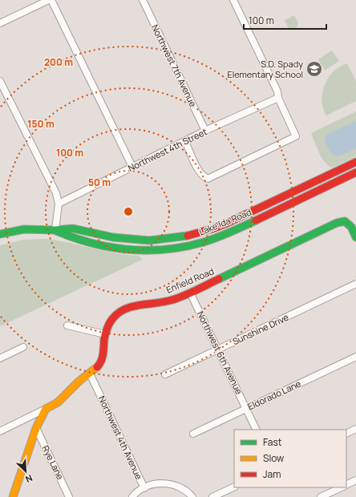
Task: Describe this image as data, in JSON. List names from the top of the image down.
{
  "streets": {
    "street": [
      "Northwest 7th Avenue",
      "Northwest 4th Street",
      "Lake Ida Road",
      "Enfield Road",
      "Sunshine Drive",
      "Northwest 6th Avenue",
      "Eldorado Lane",
      "Northwest 4th Avenue",
      "Rye Lane"
    ]
  },
  "crossings": [
    ["Northwest 7th Avenue", "Northwest 4th Street"],
    ["Enfield Road", "Northwest 6th Avenue"],
    ["Enfield Road", "Northwest 4th Avenue"],
    ["Enfield Road", "Rye Lane"],
    ["Sunshine Drive", "Northwest 6th Avenue"],
    ["Northwest 6th Avenue", "Eldorado Lane"]
  ],
  "places": {
    "school or university": ["S.D. Spady Elementary School"]
  },
  "legend": ["Fast", "Slow", "Jam"],
  "scale_bar": "100 m",
  "north": "bottom right",
  "rings": [
    "200 m",
    "150 m",
    "100 m",
    "50 m"
  ]
}
